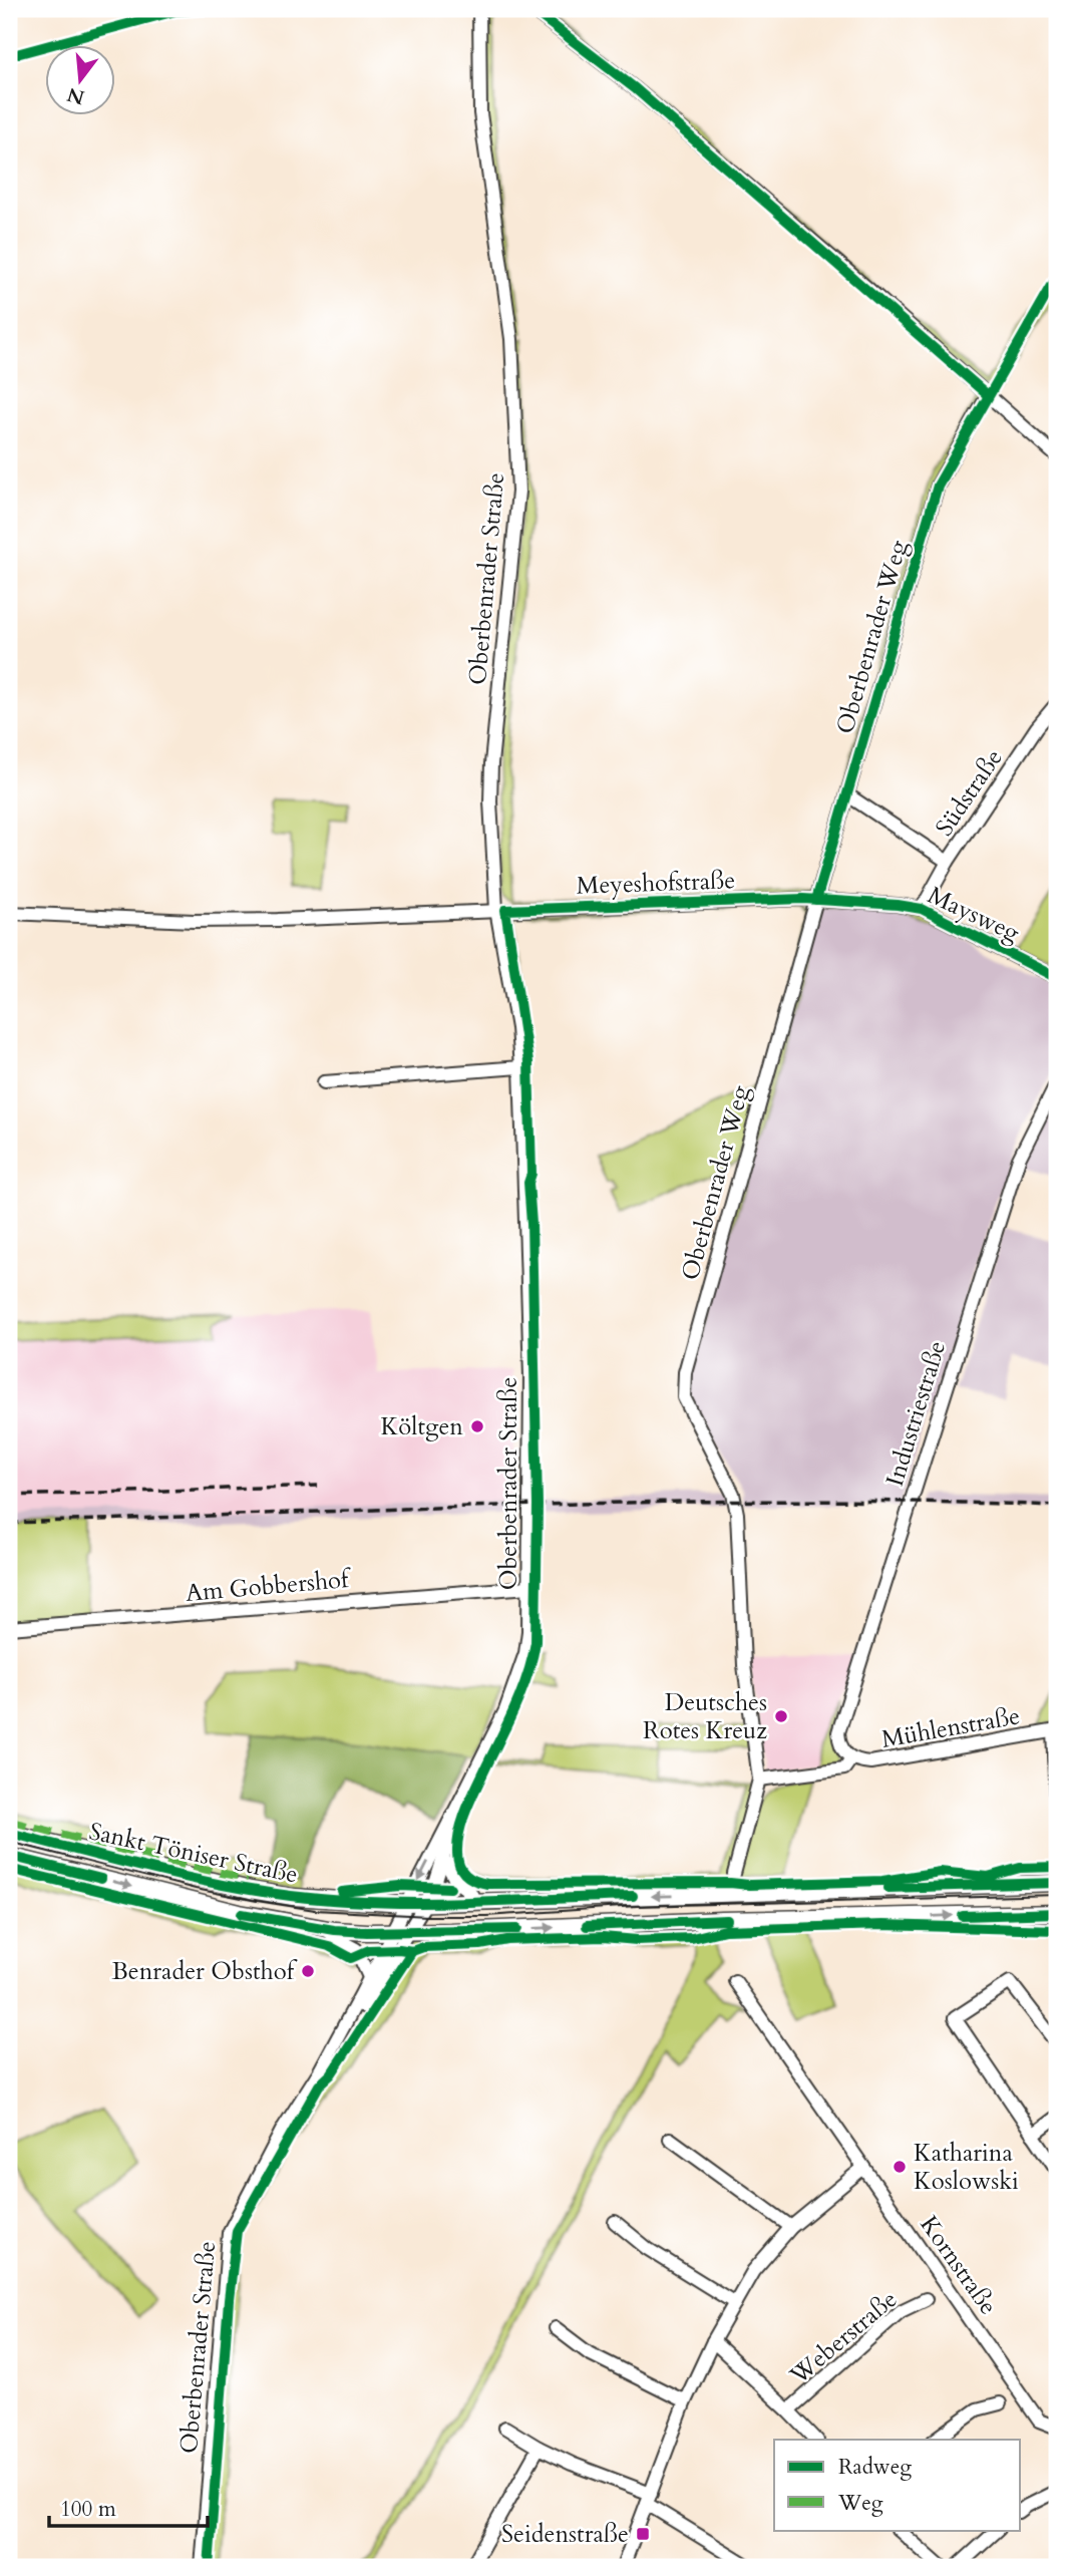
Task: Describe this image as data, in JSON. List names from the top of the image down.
{
  "streets": {
    "main road": ["Sankt Töniser Straße"],
    "street": [
      "Oberbenrader Straße",
      "Oberbenrader Weg",
      "Südstraße",
      "Meyeshofstraße",
      "Maysweg",
      "Industriestraße",
      "Am Gobbershof",
      "Mühlenstraße",
      "Kornstraße",
      "Weberstraße"
    ]
  },
  "crossings": [
    ["Oberbenrader Straße", "Meyeshofstraße"],
    ["Oberbenrader Straße", "Am Gobbershof"],
    ["Oberbenrader Straße", "Sankt Töniser Straße"],
    ["Oberbenrader Weg", "Meyeshofstraße"],
    ["Oberbenrader Weg", "Maysweg"],
    ["Südstraße", "Maysweg"],
    ["Meyeshofstraße", "Maysweg"],
    ["Industriestraße", "Mühlenstraße"]
  ],
  "places": {
    "other": [
      "Költgen",
      "Deutsches Rotes Kreuz",
      "Benrader Obsthof",
      "Katharina Koslowski"
    ],
    "transit": ["Seidenstraße"]
  },
  "legend": ["Radweg", "Weg"],
  "scale_bar": "100 m",
  "north": "bottom"
}
